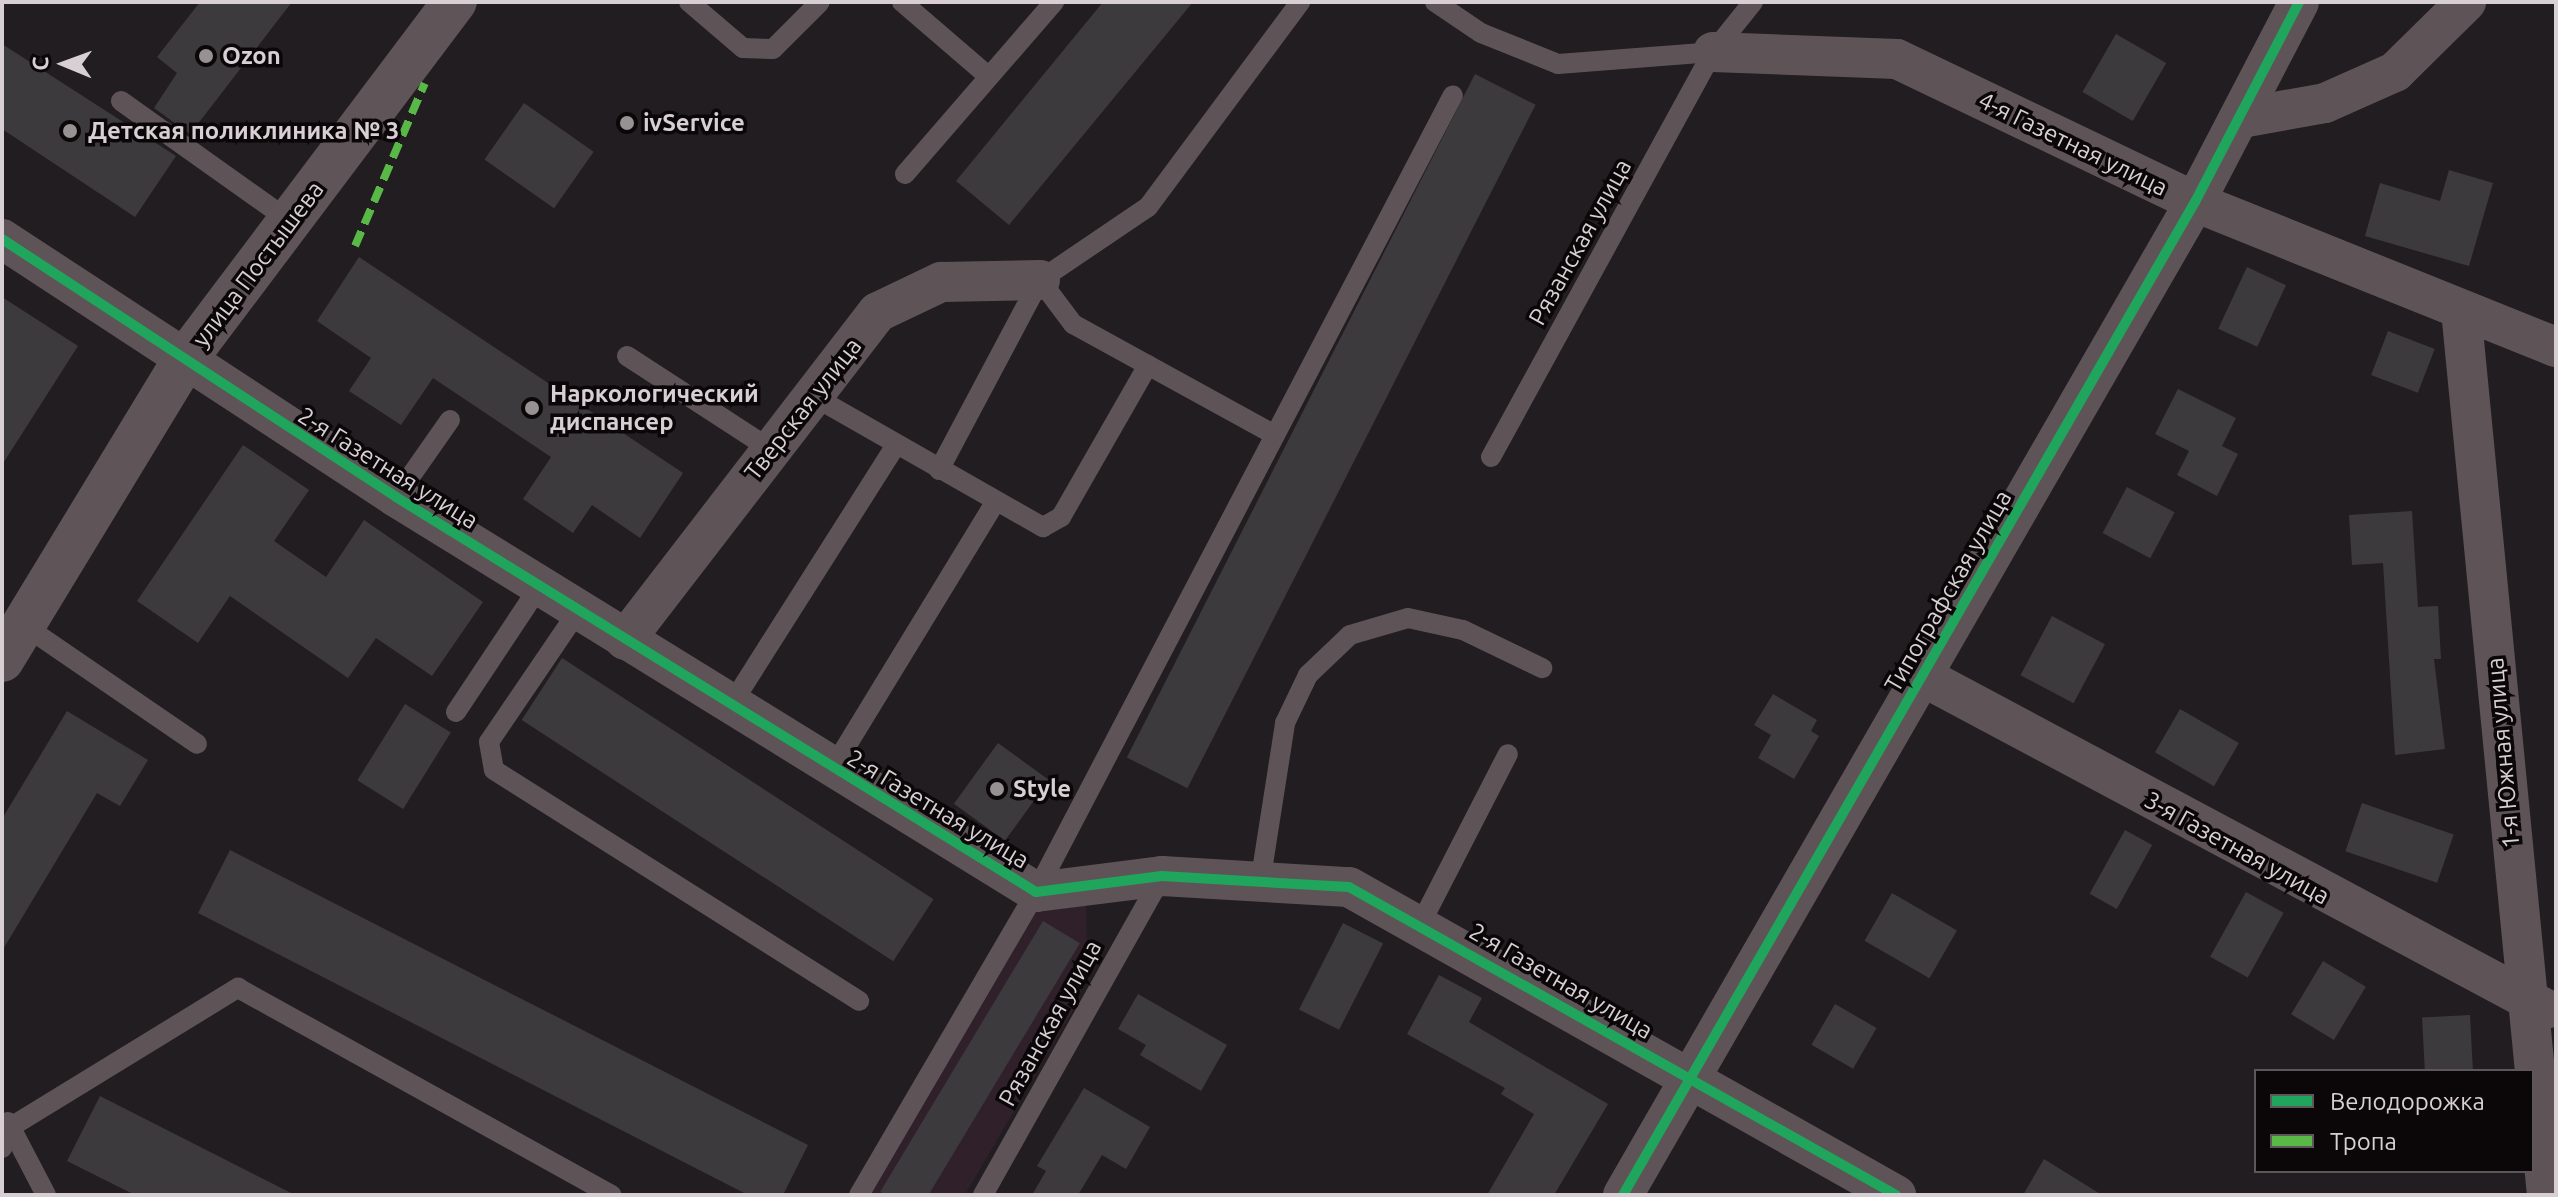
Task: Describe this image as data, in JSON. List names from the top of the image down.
{
  "streets": {
    "main road": ["улица Постышева"],
    "street": [
      "4-я Газетная улица",
      "Тверская улица",
      "2-я Газетная улица",
      "Типографская улица",
      "1-я Южная улица",
      "3-я Газетная улица"
    ],
    "lane": ["Рязанская улица"]
  },
  "crossings": [
    ["4-я Газетная улица", "Рязанская улица"],
    ["4-я Газетная улица", "Типографская улица"],
    ["4-я Газетная улица", "1-я Южная улица"],
    ["Рязанская улица", "2-я Газетная улица"],
    ["улица Постышева", "2-я Газетная улица"],
    ["Тверская улица", "2-я Газетная улица"],
    ["2-я Газетная улица", "Типографская улица"],
    ["Типографская улица", "3-я Газетная улица"],
    ["1-я Южная улица", "3-я Газетная улица"]
  ],
  "places": [
    "Ozon",
    "ivService",
    "Детская поликлиника № 3",
    "Наркологический диспансер",
    "Style"
  ],
  "legend": ["Велодорожка", "Тропа"],
  "north": "left"
}
